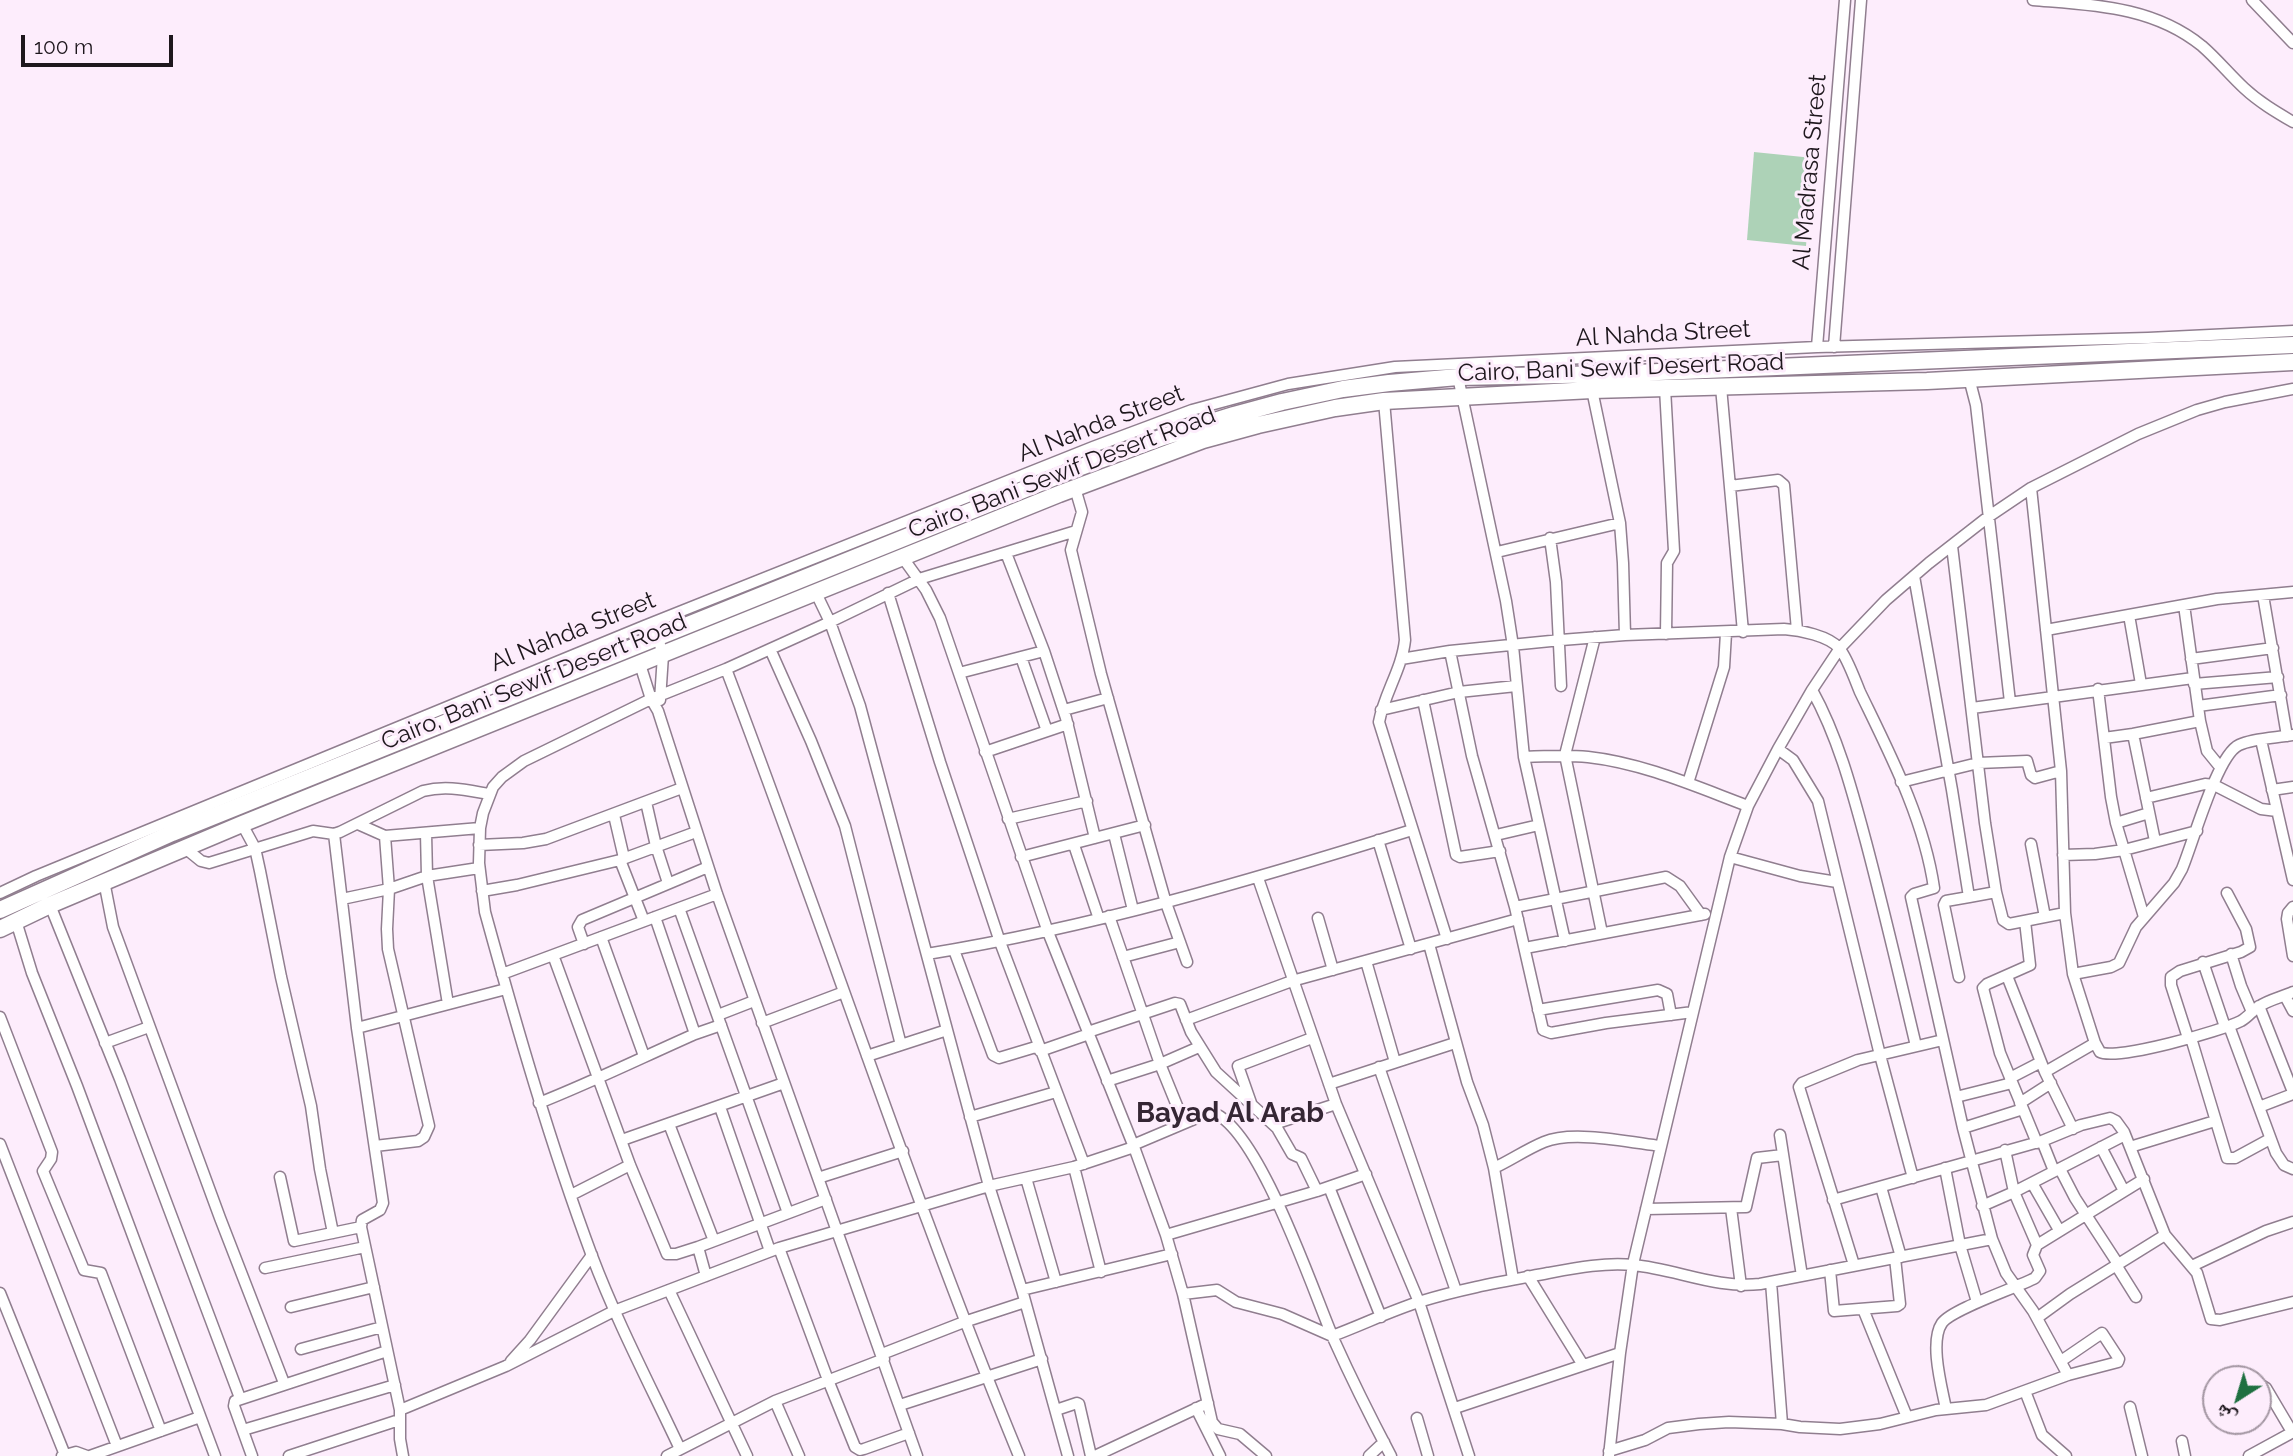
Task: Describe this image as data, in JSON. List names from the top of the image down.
{
  "streets": {
    "main road": ["Cairo, Bani Sewif Desert Road"],
    "street": ["Al Madrasa Street", "Al Nahda Street"]
  },
  "crossings": [
    ["Al Madrasa Street", "Al Nahda Street"],
    ["Al Nahda Street", "Cairo, Bani Sewif Desert Road"]
  ],
  "districts": ["Bayad Al Arab"],
  "scale_bar": "100 m",
  "north": "bottom left"
}
